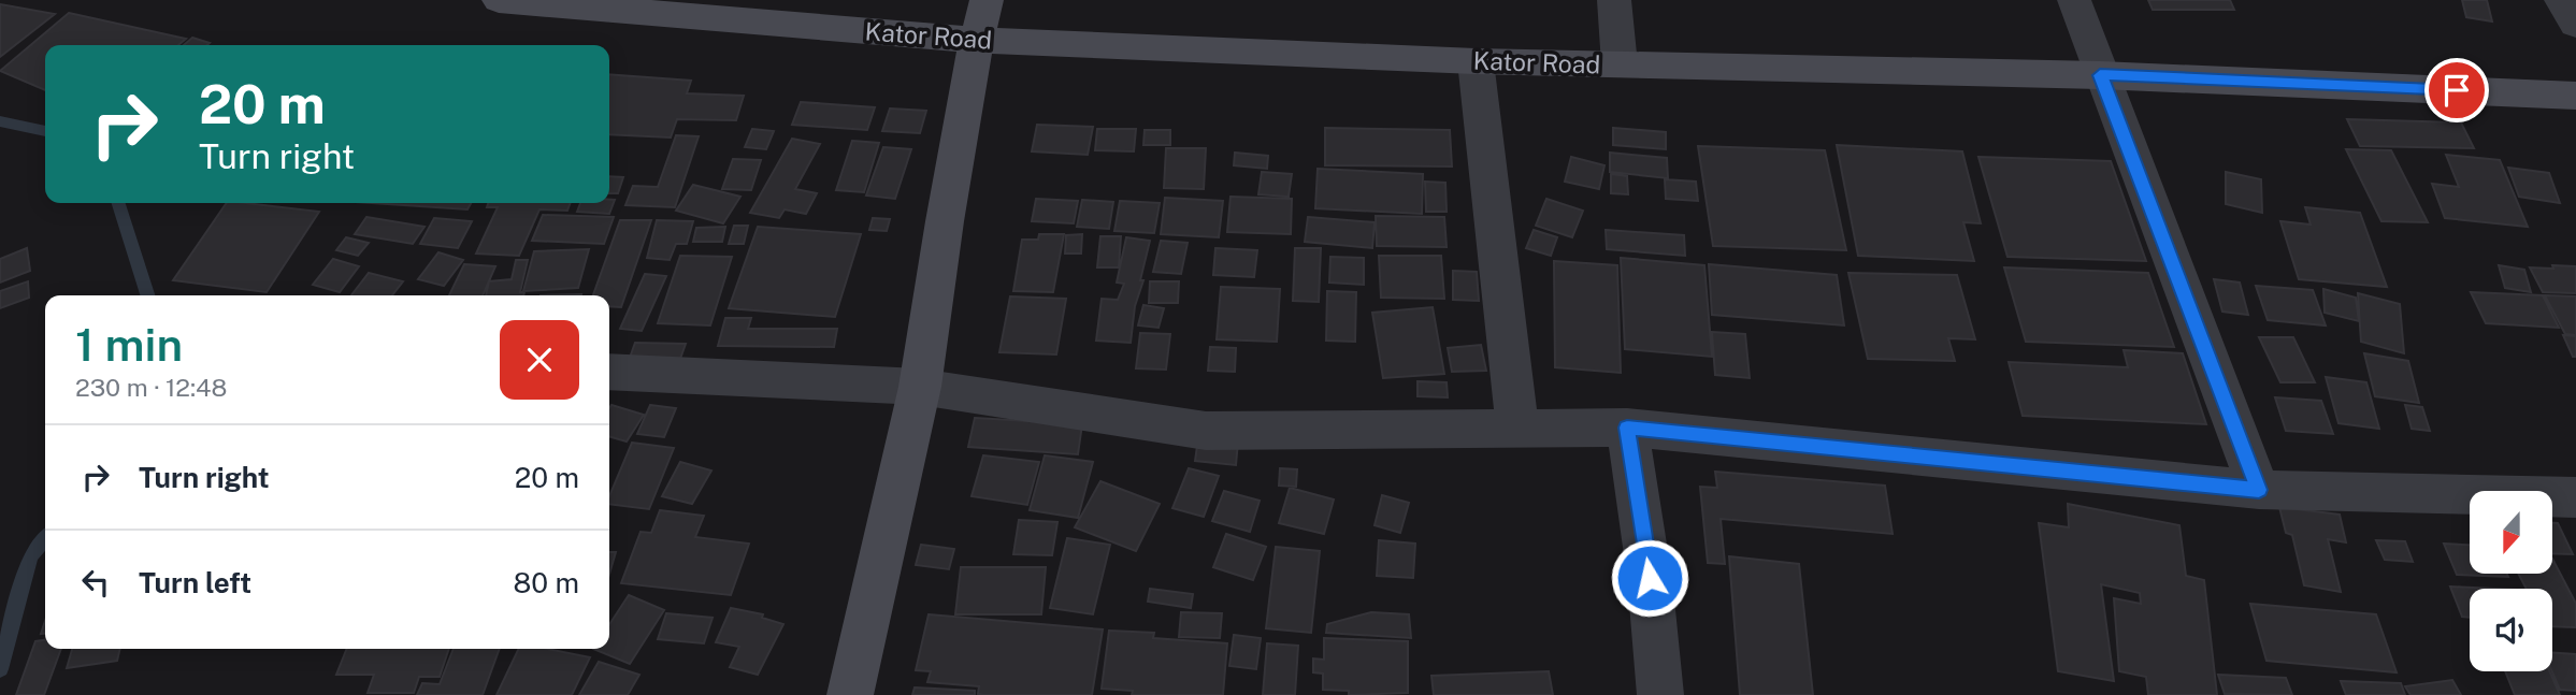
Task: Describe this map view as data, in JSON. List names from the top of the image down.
{
  "streets": {
    "main road": ["Kator Road"]
  },
  "north": "bottom",
  "page": {
    "turn": ["20 m", "Turn right"],
    "heading": ["1 min", "230 m · 12:48"],
    "list": [
      {
        "name": "Turn right",
        "value": "20 m"
      },
      {
        "name": "Turn left",
        "value": "80 m"
      }
    ]
  }
}
